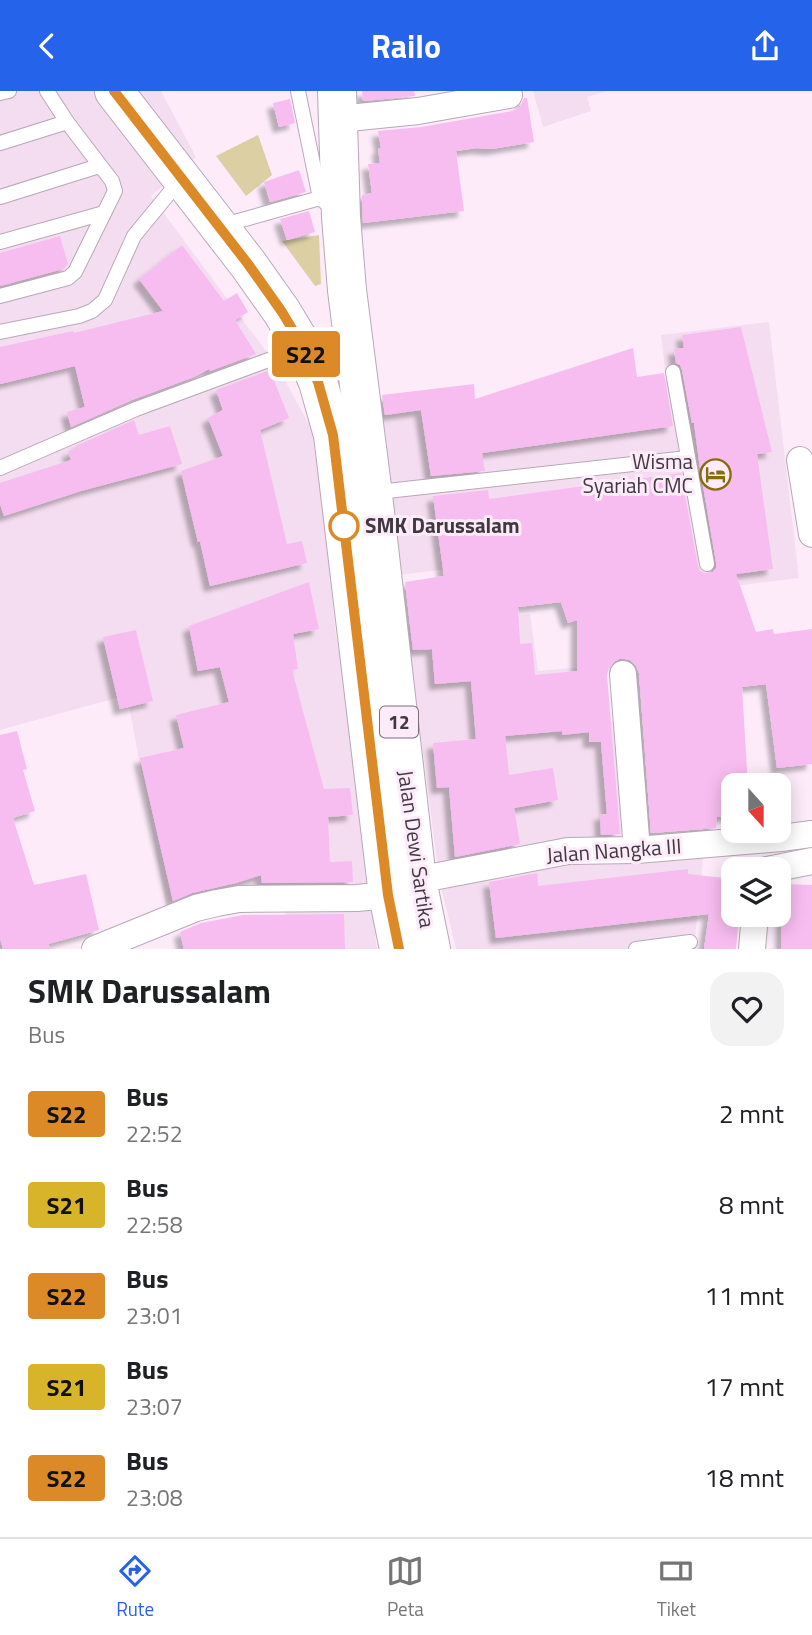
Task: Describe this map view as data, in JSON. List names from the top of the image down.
{
  "streets": {
    "highway": ["12", "Jalan Dewi Sartika"],
    "street": ["Jalan Nangka III"]
  },
  "crossings": [
    ["12", "Jalan Dewi Sartika"],
    ["Jalan Dewi Sartika", "Jalan Nangka III"]
  ],
  "places": {
    "hotel": ["Wisma Syariah CMC"],
    "other": ["SMK Darussalam"]
  },
  "lines": ["bus line S22"],
  "north": "bottom",
  "page": {
    "header": "Railo",
    "on_map": "S22",
    "heading": ["SMK Darussalam", "Bus"],
    "list": [
      {
        "mark": "S22",
        "name": "Bus",
        "note": "22:52",
        "value": "2 mnt"
      },
      {
        "mark": "S21",
        "name": "Bus",
        "note": "22:58",
        "value": "8 mnt"
      },
      {
        "mark": "S22",
        "name": "Bus",
        "note": "23:01",
        "value": "11 mnt"
      },
      {
        "mark": "S21",
        "name": "Bus",
        "note": "23:07",
        "value": "17 mnt"
      },
      {
        "mark": "S22",
        "name": "Bus",
        "note": "23:08",
        "value": "18 mnt"
      }
    ],
    "tabs": ["Rute", "Peta", "Tiket"]
  }
}
